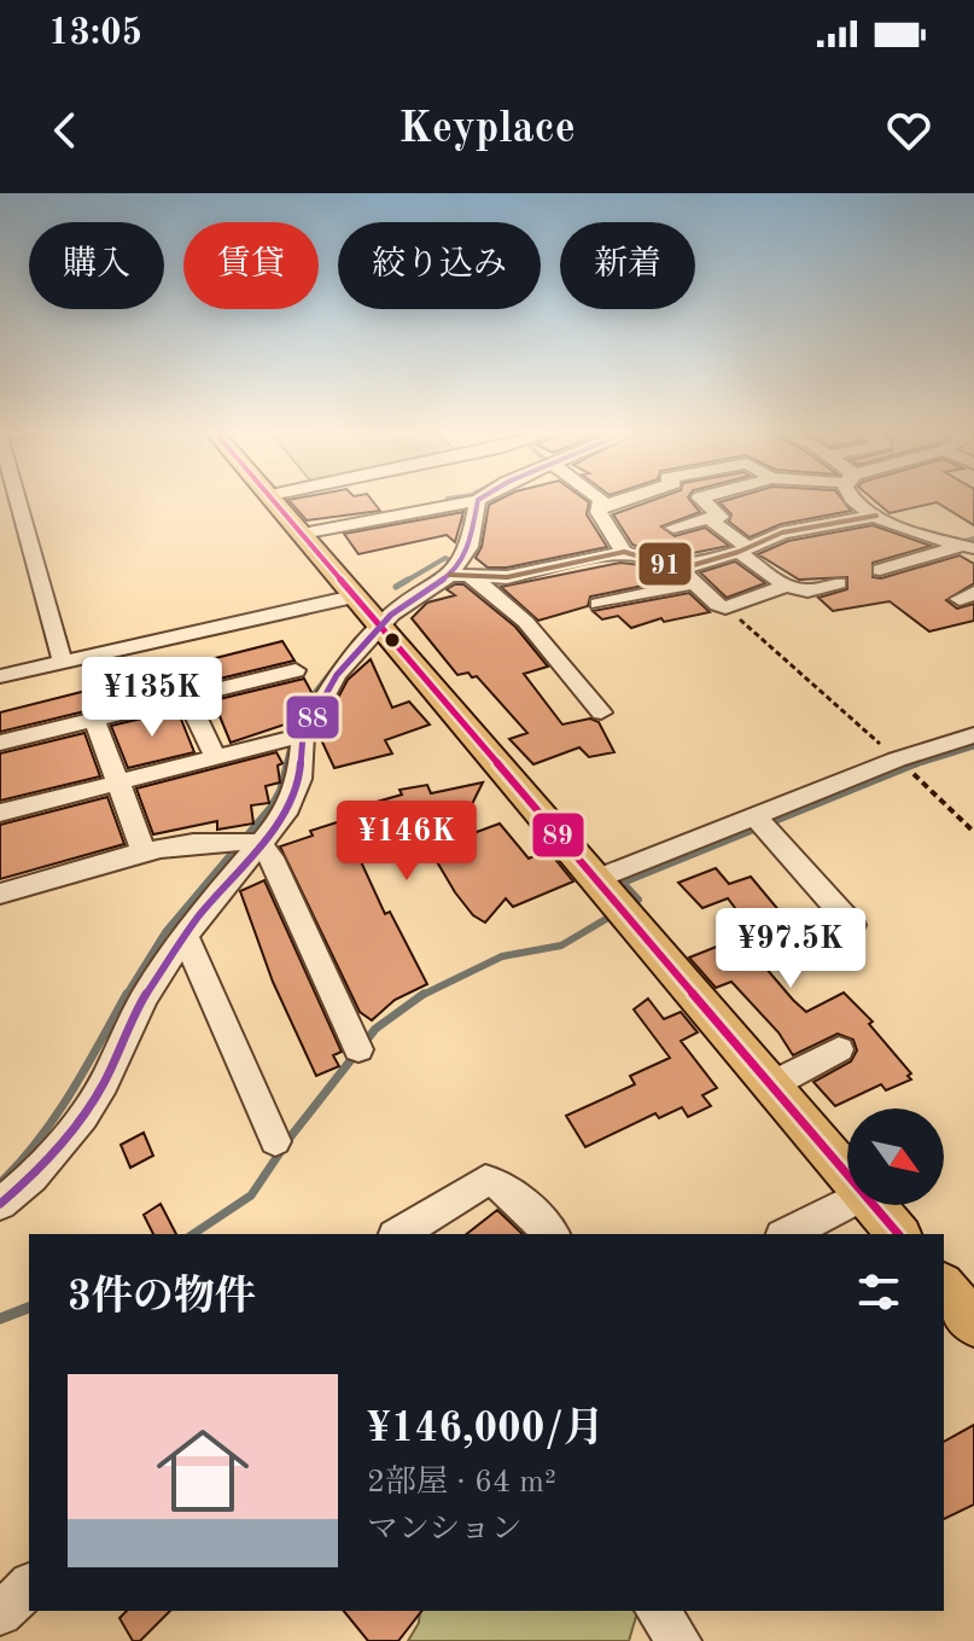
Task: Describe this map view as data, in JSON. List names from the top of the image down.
{
  "lines": ["transit line 89", "transit line 88", "transit line 91"],
  "north": "bottom right",
  "page": {
    "status": "13:05",
    "header": "Keyplace",
    "chip": [
      "購入",
      "賃貸",
      "絞り込み",
      "新着"
    ],
    "price": ["¥135K", "¥146K", "¥97.5K"],
    "heading": "3件の物件",
    "list": [
      {
        "name": "¥146,000/月",
        "note": "2部屋 · 64 m² · マンション"
      }
    ]
  }
}
